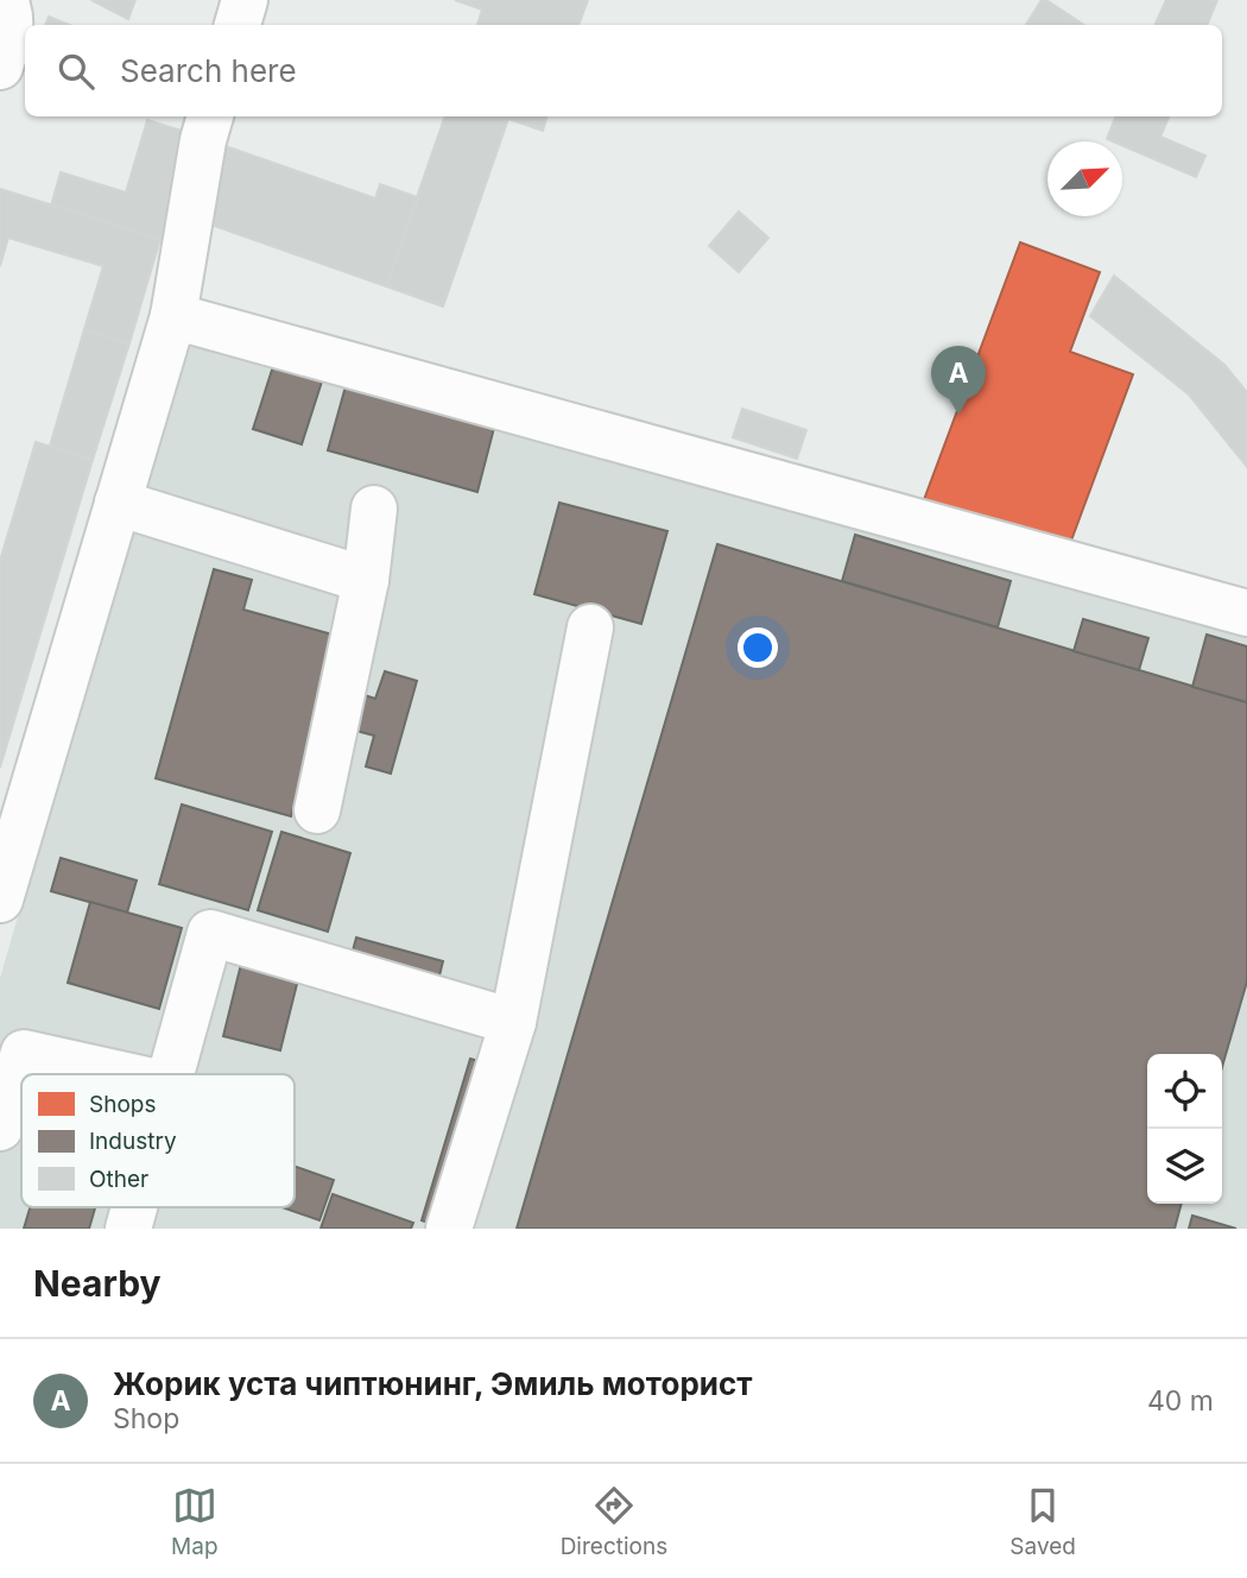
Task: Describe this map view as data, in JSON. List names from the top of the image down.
{
  "legend": ["Shops", "Industry", "Other"],
  "north": "top right",
  "page": {
    "search": "Search here",
    "pins": "A",
    "heading": "Nearby",
    "list": [
      {
        "mark": "A",
        "name": "Жорик уста чиптюнинг, Эмиль моторист",
        "note": "Shop",
        "value": "40 m"
      }
    ],
    "nav": ["Map", "Directions", "Saved"]
  }
}
